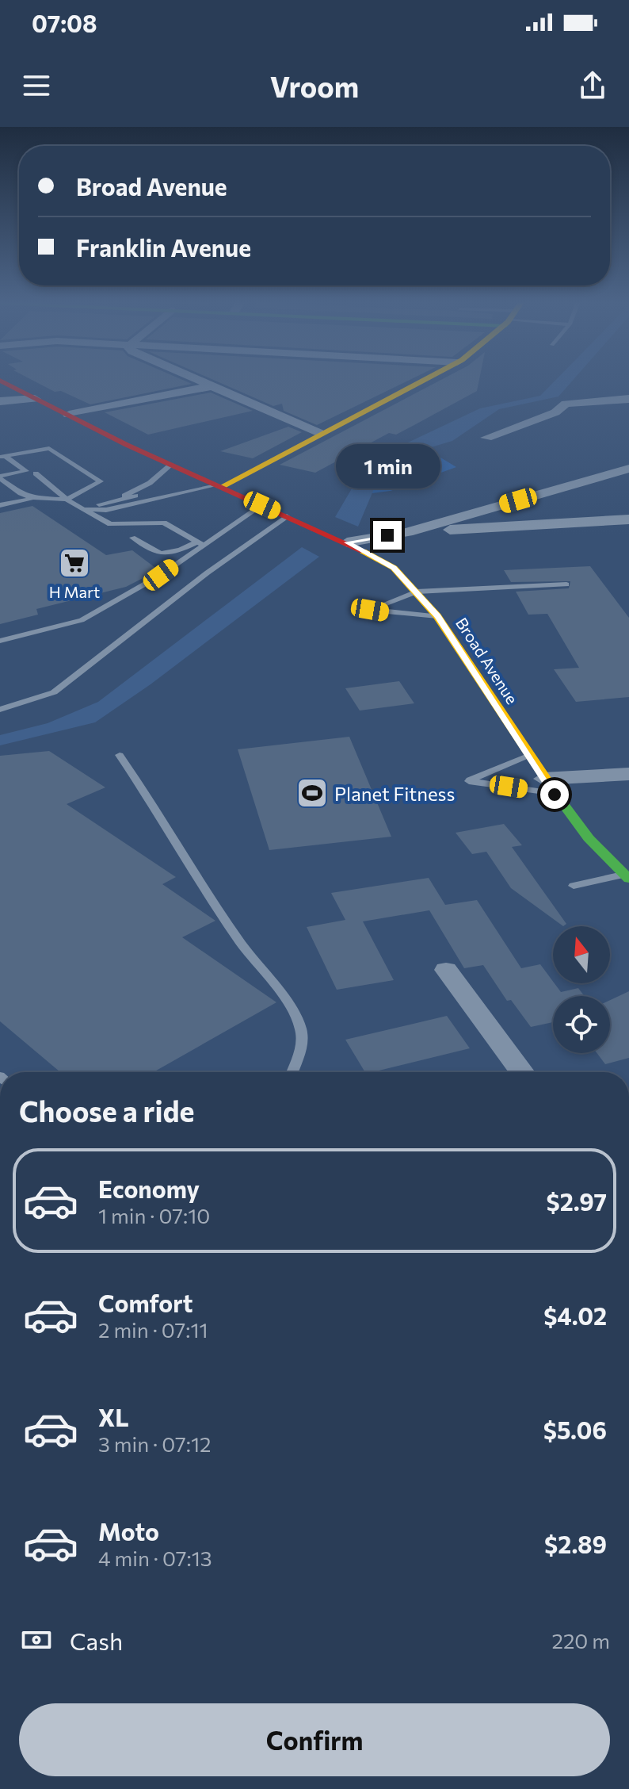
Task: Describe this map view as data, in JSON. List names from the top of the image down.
{
  "streets": {
    "street": ["Broad Avenue"]
  },
  "places": {
    "supermarket": ["H Mart"],
    "sports": ["Planet Fitness"]
  },
  "north": "top",
  "page": {
    "status": "07:08",
    "header": "Vroom",
    "banner": ["Broad Avenue", "Franklin Avenue"],
    "bubble": "1 min",
    "heading": "Choose a ride",
    "list": [
      {
        "name": "Economy",
        "note": "1 min · 07:10",
        "value": "$2.97"
      },
      {
        "name": "Comfort",
        "note": "2 min · 07:11",
        "value": "$4.02"
      },
      {
        "name": "XL",
        "note": "3 min · 07:12",
        "value": "$5.06"
      },
      {
        "name": "Moto",
        "note": "4 min · 07:13",
        "value": "$2.89"
      }
    ],
    "pay": ["Cash", "220 m"],
    "buttons": "Confirm"
  }
}
